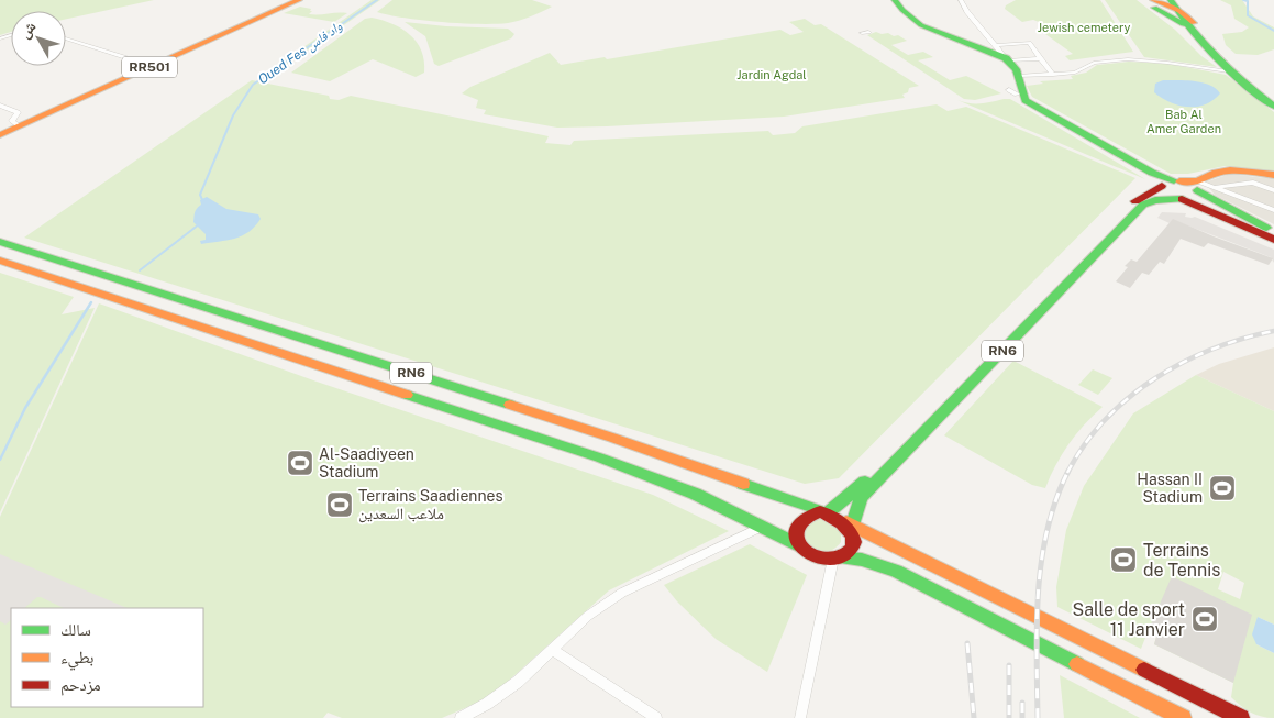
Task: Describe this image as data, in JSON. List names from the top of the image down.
{
  "streets": {
    "main road": ["RR501", "RN6"]
  },
  "water": ["Oued Fes واد فاس"],
  "parks": ["Jewish cemetery", "Jardin Agdal", "Bab Al Amer Garden"],
  "places": {
    "sports": [
      "Al-Saadiyeen Stadium",
      "Hassan II Stadium",
      "Terrains Saadiennes ملاعب السعدين",
      "Terrains de Tennis",
      "Salle de sport 11 Janvier"
    ]
  },
  "legend": ["سالك", "بطيء", "مزدحم"],
  "north": "top left"
}
